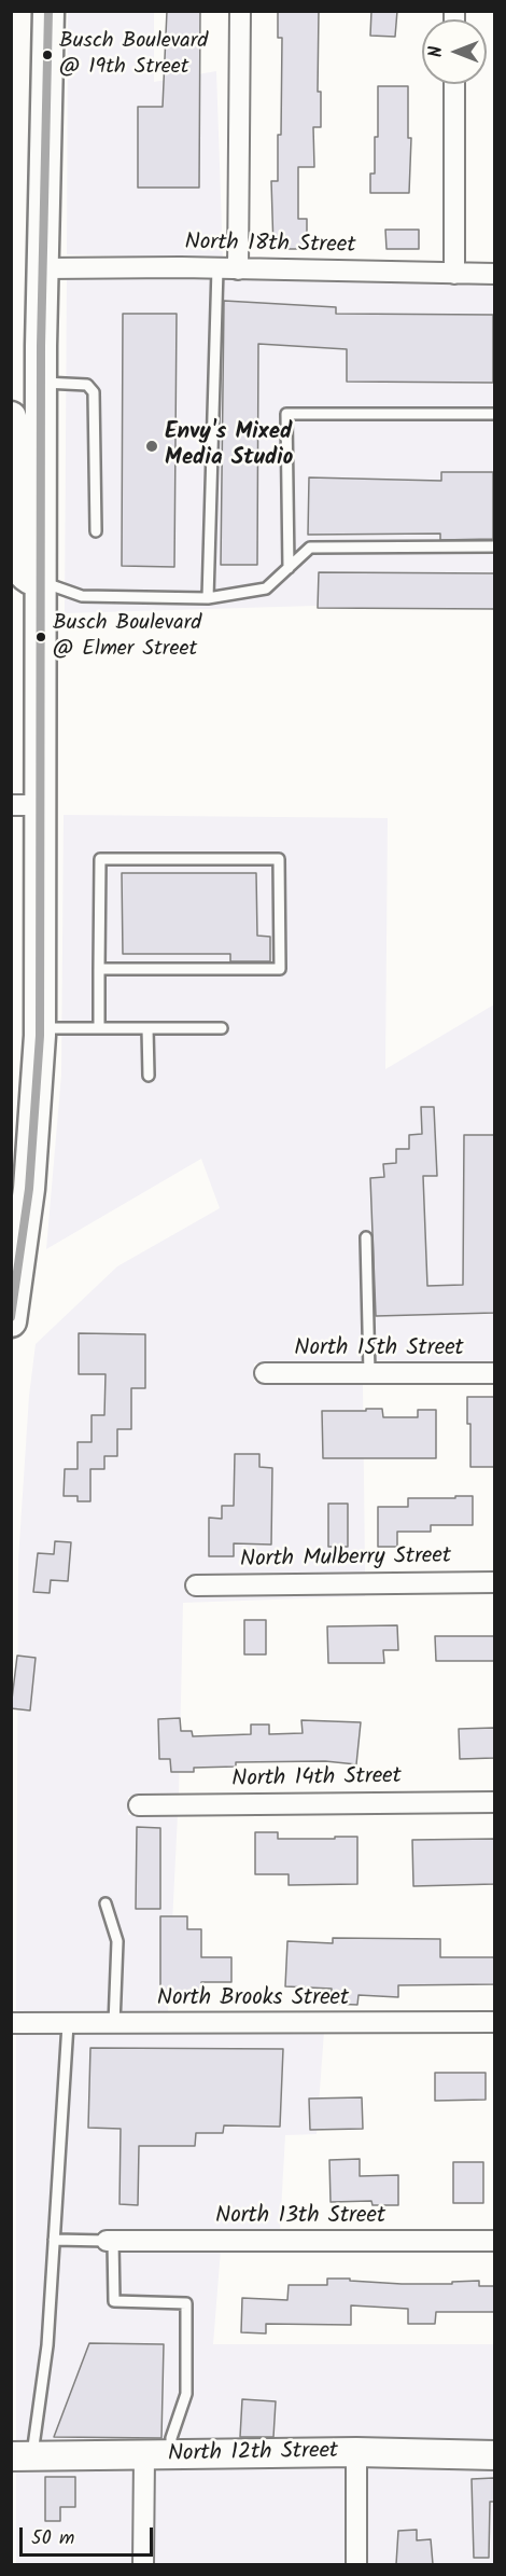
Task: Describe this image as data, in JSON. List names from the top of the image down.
{
  "streets": {
    "street": [
      "North 18th Street",
      "North 15th Street",
      "North Mulberry Street",
      "North 14th Street",
      "North Brooks Street",
      "North 13th Street",
      "North 12th Street"
    ]
  },
  "places": ["Busch Boulevard @ 19th Street", "Envy's Mixed Media Studio", "Busch Boulevard @ Elmer Street"],
  "scale_bar": "50 m",
  "north": "left"
}
